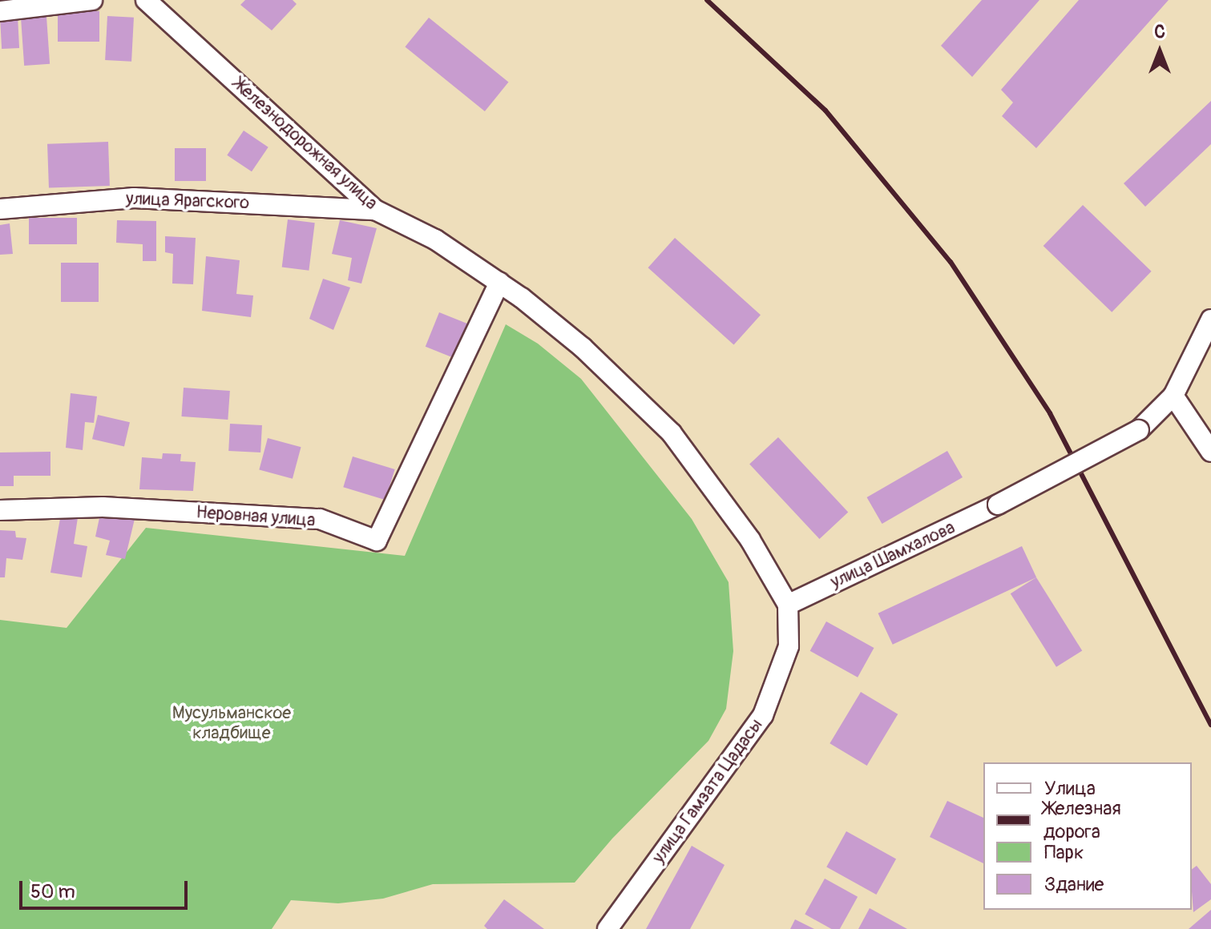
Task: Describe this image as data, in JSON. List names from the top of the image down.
{
  "streets": {
    "street": [
      "Железнодорожная улица",
      "улица Ярагского",
      "Неровная улица",
      "улица Шамхалова",
      "улица Гамзата Цадасы"
    ]
  },
  "crossings": [
    ["Железнодорожная улица", "улица Ярагского"],
    ["Железнодорожная улица", "Неровная улица"],
    ["Железнодорожная улица", "улица Шамхалова"],
    ["Железнодорожная улица", "улица Гамзата Цадасы"],
    ["улица Шамхалова", "улица Гамзата Цадасы"]
  ],
  "parks": ["Мусульманское кладбище"],
  "legend": [
    "Улица",
    "Железная дорога",
    "Парк",
    "Здание"
  ],
  "scale_bar": "50 m",
  "north": "top"
}
